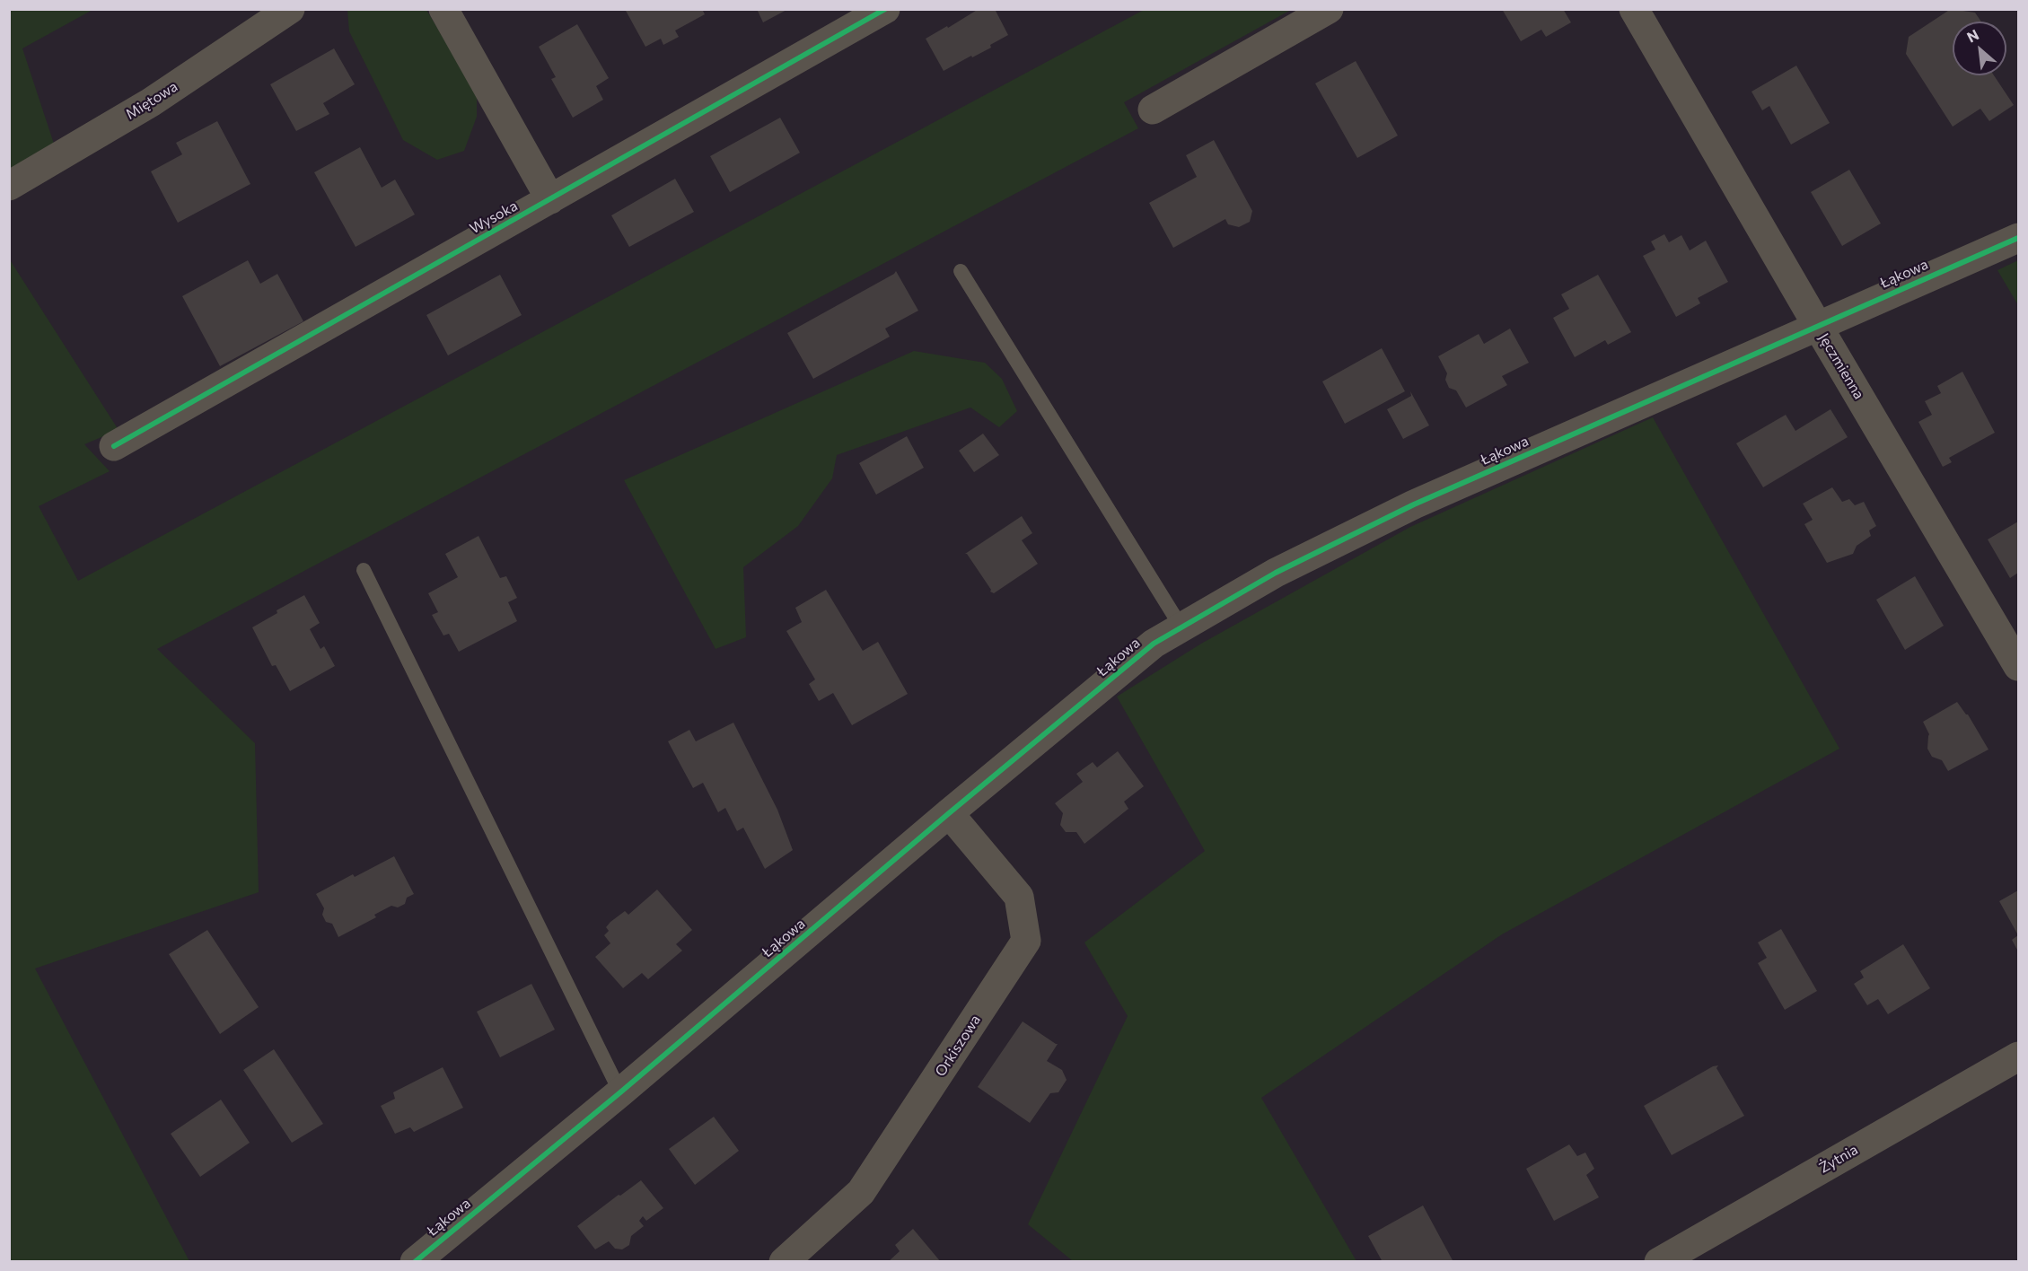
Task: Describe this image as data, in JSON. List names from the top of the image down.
{
  "streets": {
    "street": [
      "Miętowa",
      "Wysoka",
      "Łąkowa",
      "Jęczmienna",
      "Orkiszowa",
      "Żytnia"
    ]
  },
  "crossings": [
    ["Łąkowa", "Jęczmienna"],
    ["Łąkowa", "Orkiszowa"]
  ],
  "north": "top left"
}
